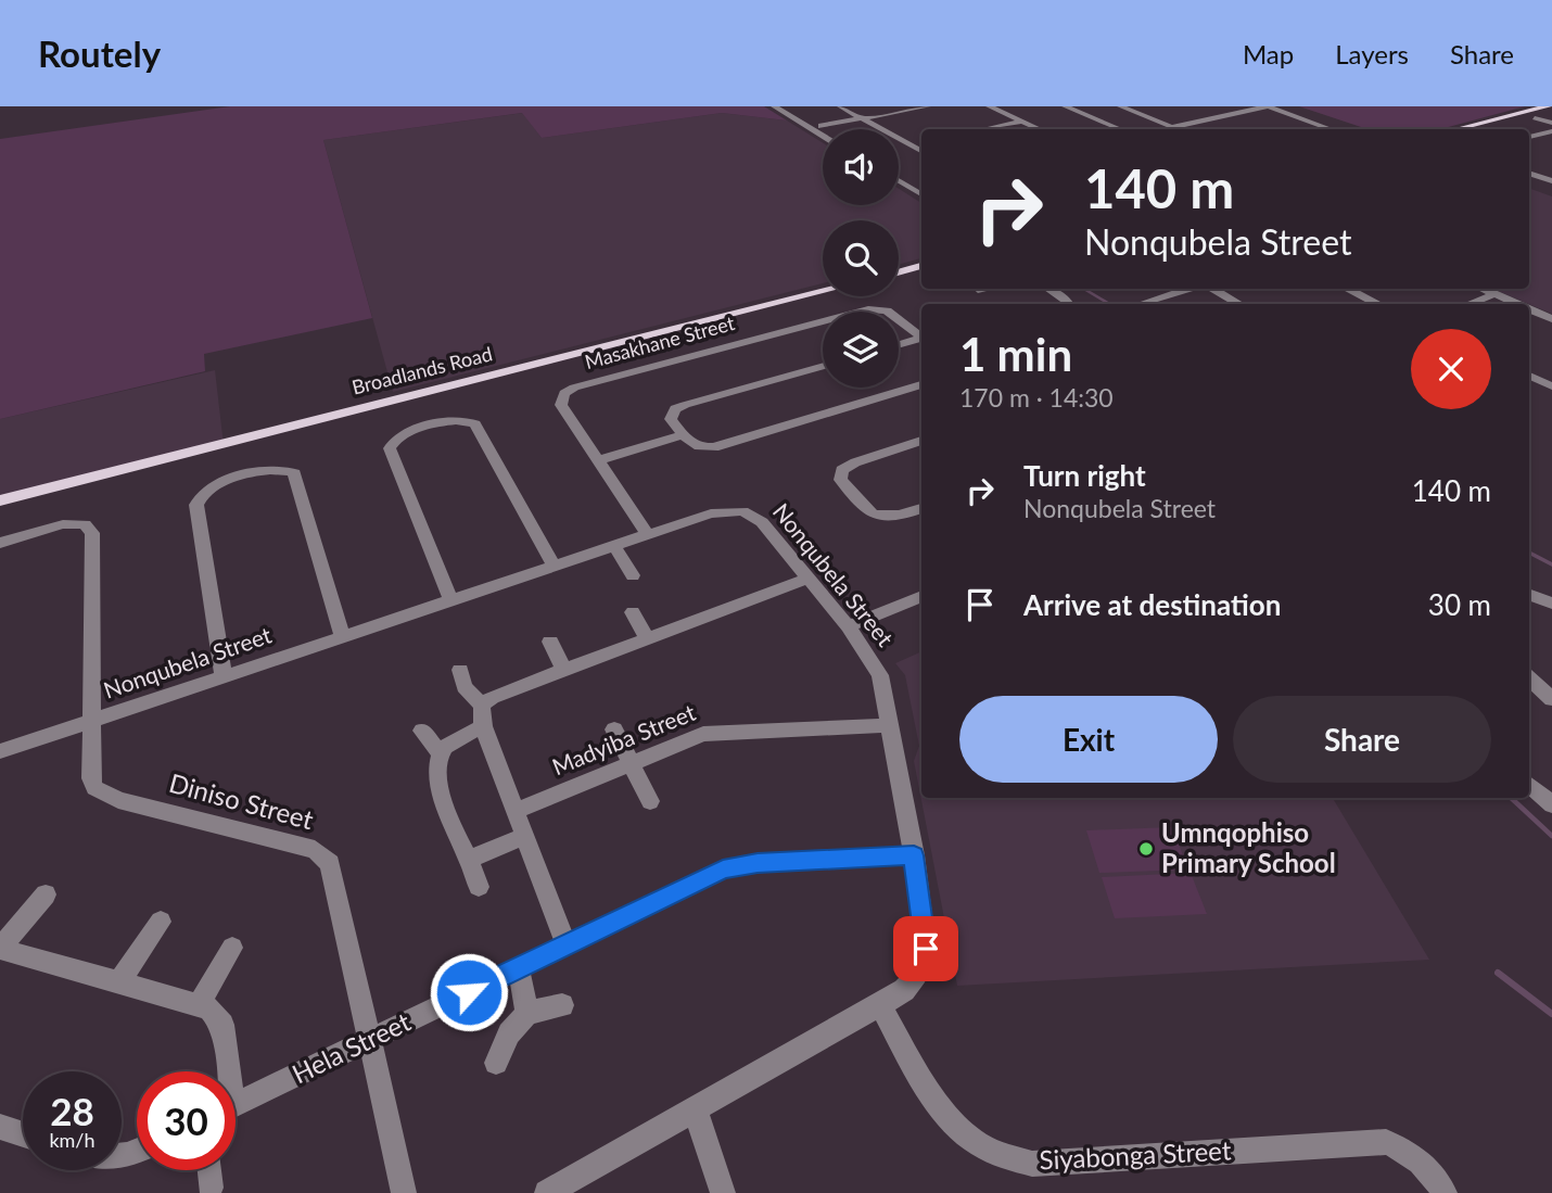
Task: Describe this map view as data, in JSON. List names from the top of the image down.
{
  "streets": {
    "main road": ["Broadlands Road"],
    "street": [
      "Masakhane Street",
      "Nonqubela Street",
      "Madyiba Street",
      "Diniso Street",
      "Hela Street",
      "Siyabonga Street"
    ]
  },
  "crossings": [
    ["Masakhane Street", "Nonqubela Street"],
    ["Nonqubela Street", "Madyiba Street"],
    ["Nonqubela Street", "Diniso Street"],
    ["Nonqubela Street", "Hela Street"],
    ["Nonqubela Street", "Siyabonga Street"],
    ["Diniso Street", "Hela Street"]
  ],
  "places": ["Umnqophiso Primary School"],
  "page": {
    "header": "Routely",
    "nav": ["Map", "Layers", "Share"],
    "turn": ["140 m", "Nonqubela Street"],
    "heading": ["1 min", "170 m · 14:30"],
    "list": [
      {
        "name": "Turn right",
        "note": "Nonqubela Street",
        "value": "140 m"
      },
      {
        "name": "Arrive at destination",
        "value": "30 m"
      }
    ],
    "buttons": ["Exit", "Share"],
    "speed": "28 km/h",
    "limit": "30"
  }
}
